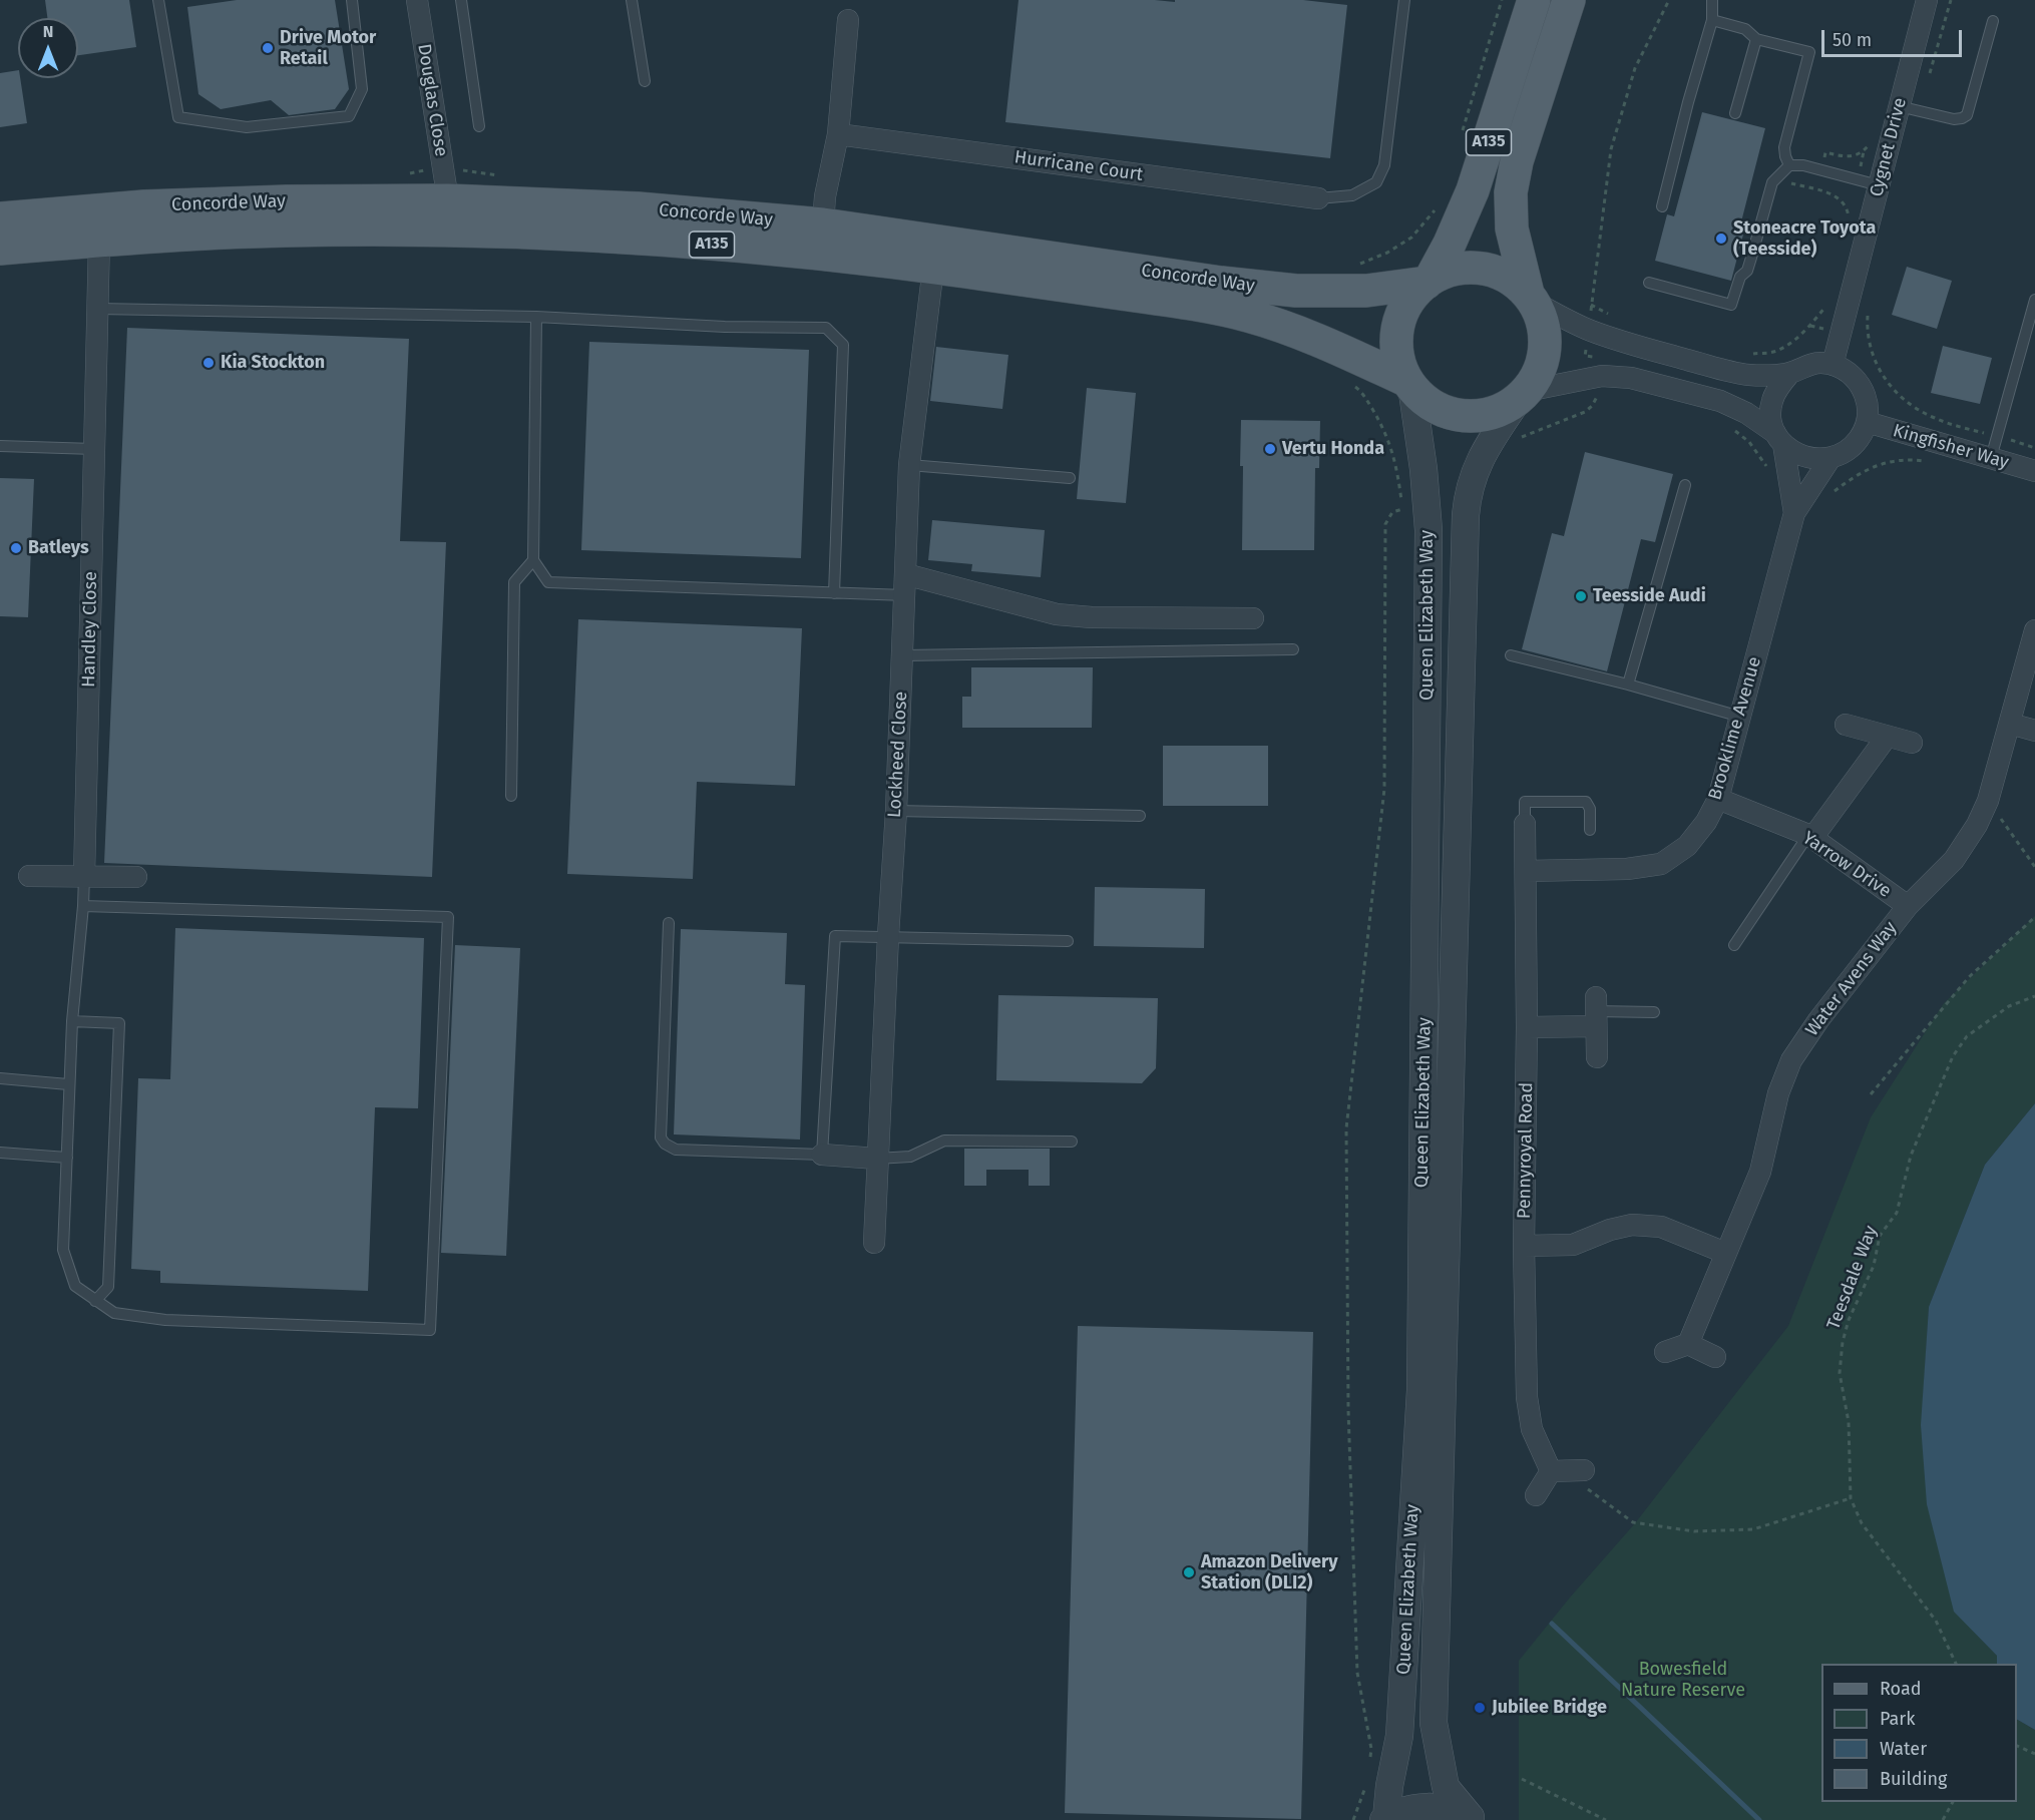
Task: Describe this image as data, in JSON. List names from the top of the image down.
{
  "streets": {
    "main road": ["A135", "Concorde Way"],
    "street": [
      "Douglas Close",
      "Cygnet Drive",
      "Hurricane Court",
      "Kingfisher Way",
      "Queen Elizabeth Way",
      "Handley Close",
      "Brooklime Avenue",
      "Lockheed Close",
      "Yarrow Drive",
      "Water Avens Way",
      "Pennyroyal Road"
    ],
    "path": ["Teesdale Way"]
  },
  "crossings": [
    ["Douglas Close", "Concorde Way"],
    ["A135", "Concorde Way"],
    ["A135", "Queen Elizabeth Way"],
    ["Cygnet Drive", "Kingfisher Way"],
    ["Concorde Way", "Queen Elizabeth Way"],
    ["Concorde Way", "Handley Close"],
    ["Concorde Way", "Lockheed Close"],
    ["Brooklime Avenue", "Yarrow Drive"],
    ["Brooklime Avenue", "Pennyroyal Road"],
    ["Yarrow Drive", "Water Avens Way"]
  ],
  "parks": ["Bowesfield Nature Reserve"],
  "places": [
    "Drive Motor Retail",
    "Stoneacre Toyota (Teesside)",
    "Kia Stockton",
    "Vertu Honda",
    "Batleys",
    "Teesside Audi",
    "Amazon Delivery Station (DLI2)",
    "Jubilee Bridge"
  ],
  "legend": [
    "Road",
    "Park",
    "Water",
    "Building"
  ],
  "scale_bar": "50 m",
  "north": "top"
}
